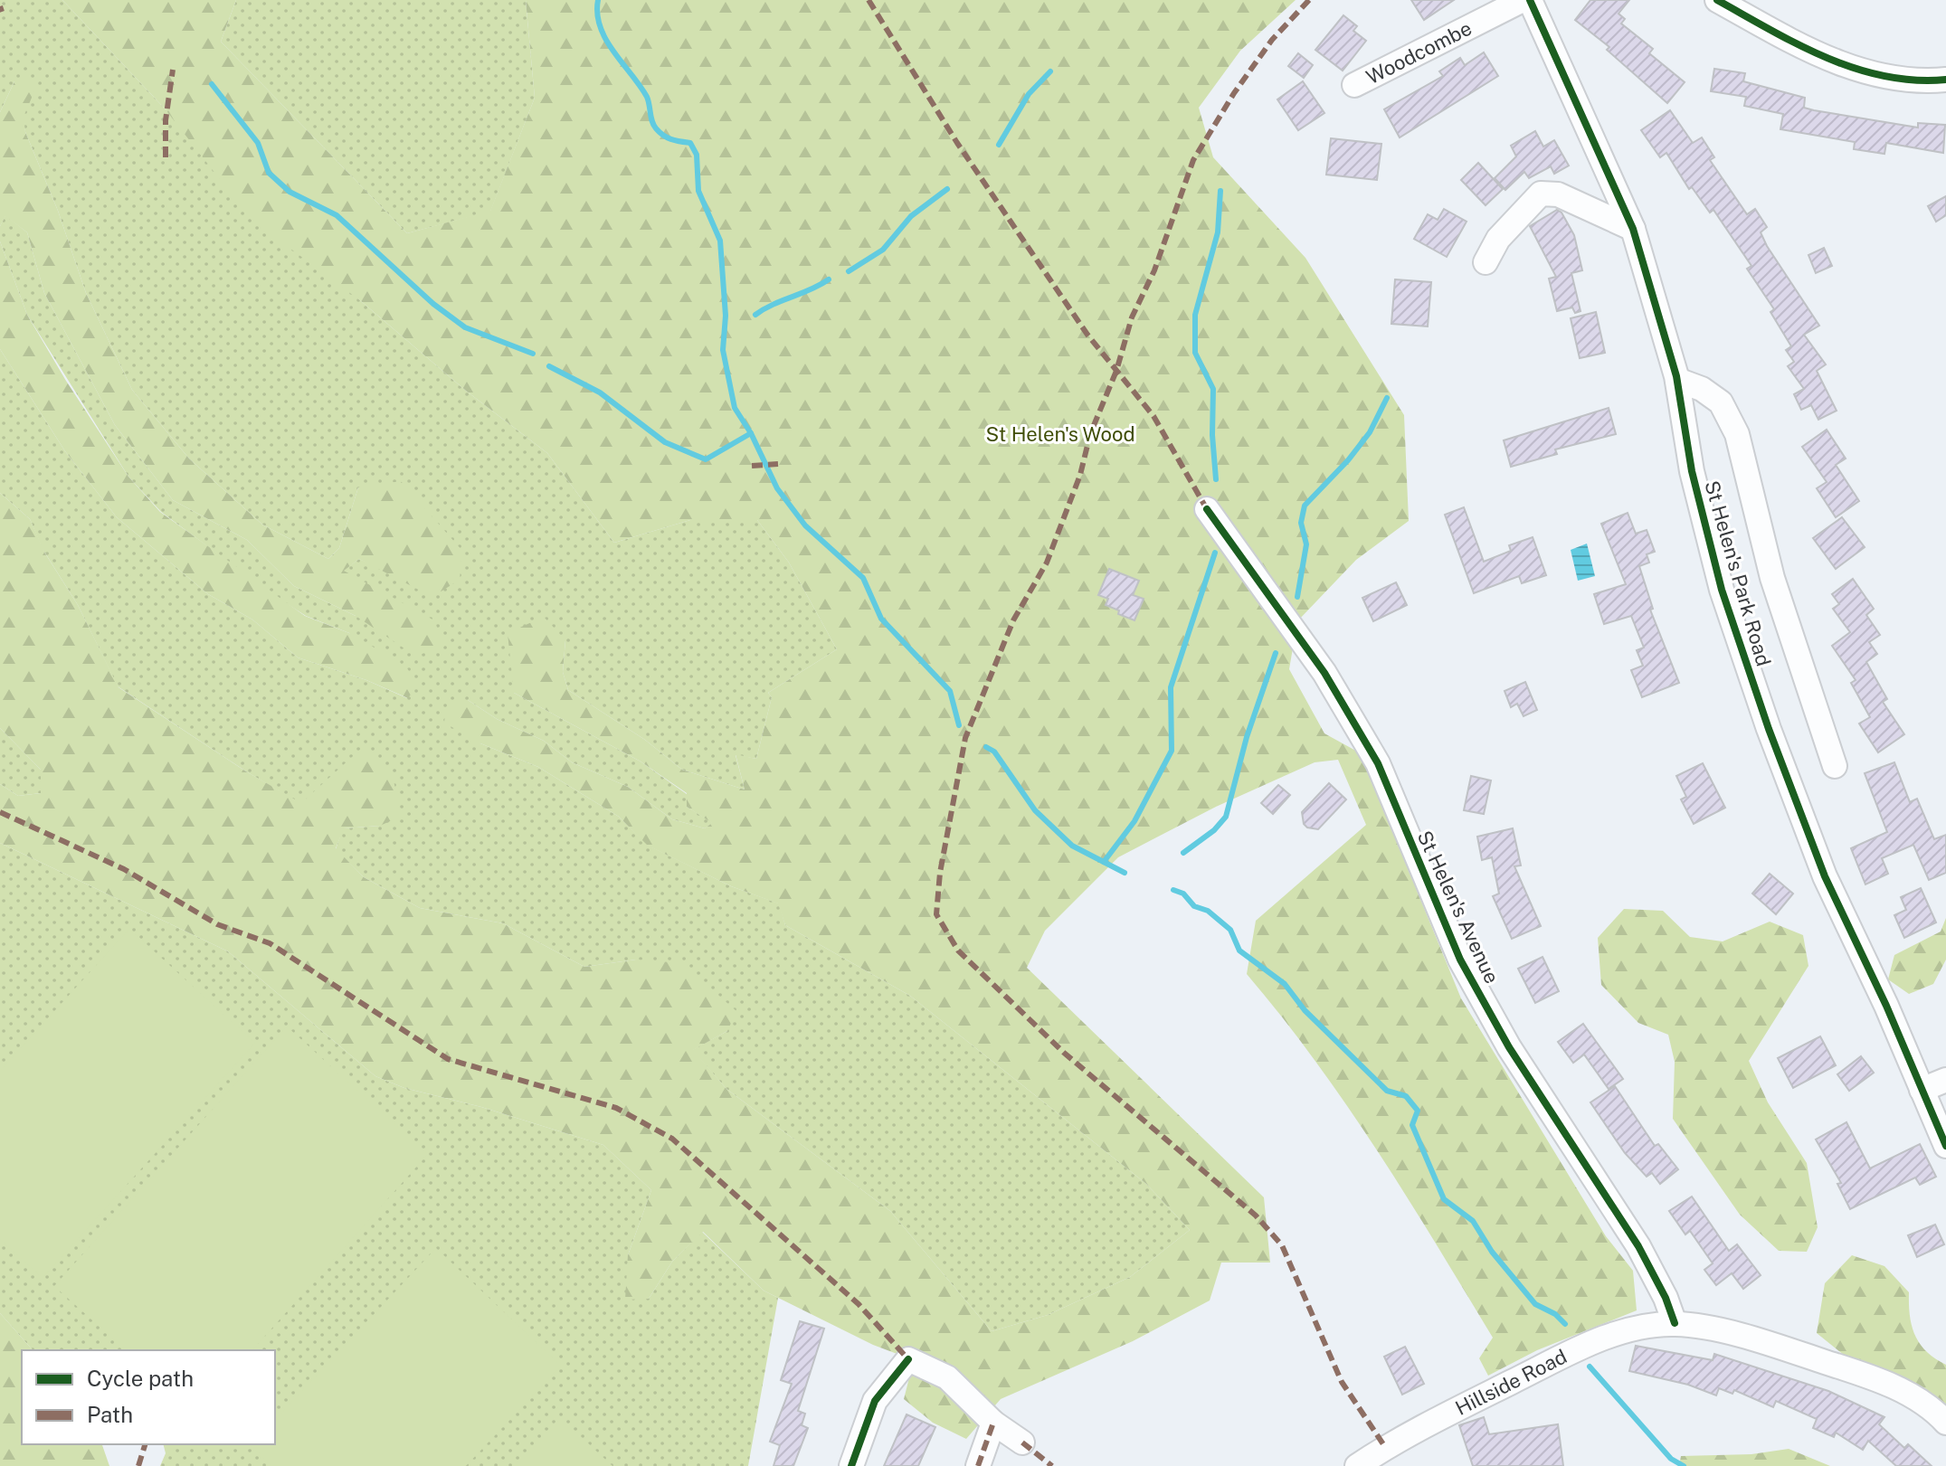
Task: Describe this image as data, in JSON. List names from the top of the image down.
{
  "streets": {
    "street": [
      "Woodcombe",
      "St Helen's Park Road",
      "St Helen's Avenue",
      "Hillside Road"
    ]
  },
  "crossings": [
    ["St Helen's Avenue", "Hillside Road"]
  ],
  "parks": ["St Helen's Wood"],
  "legend": ["Cycle path", "Path"]
}
